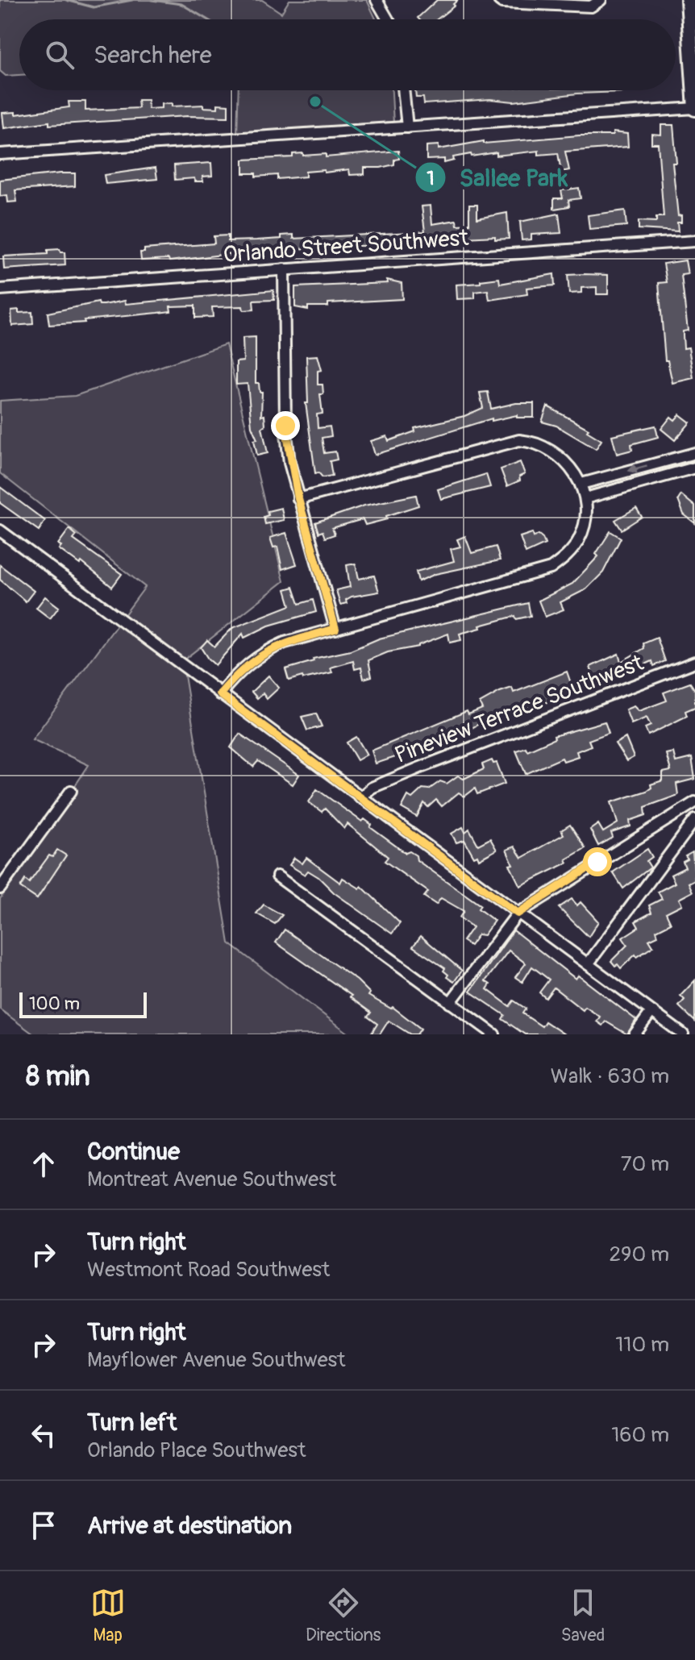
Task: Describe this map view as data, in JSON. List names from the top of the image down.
{
  "streets": {
    "street": ["Orlando Street Southwest", "Pineview Terrace Southwest"]
  },
  "places": ["Sallee Park"],
  "scale_bar": "100 m",
  "page": {
    "search": "Search here",
    "scale": "100 m",
    "heading": ["8 min", "Walk · 630 m"],
    "list": [
      ["Continue", "Montreat Avenue Southwest", "70 m"],
      ["Turn right", "Westmont Road Southwest", "290 m"],
      ["Turn right", "Mayflower Avenue Southwest", "110 m"],
      ["Turn left", "Orlando Place Southwest", "160 m"],
      "Arrive at destination"
    ],
    "nav": ["Map", "Directions", "Saved"]
  }
}
